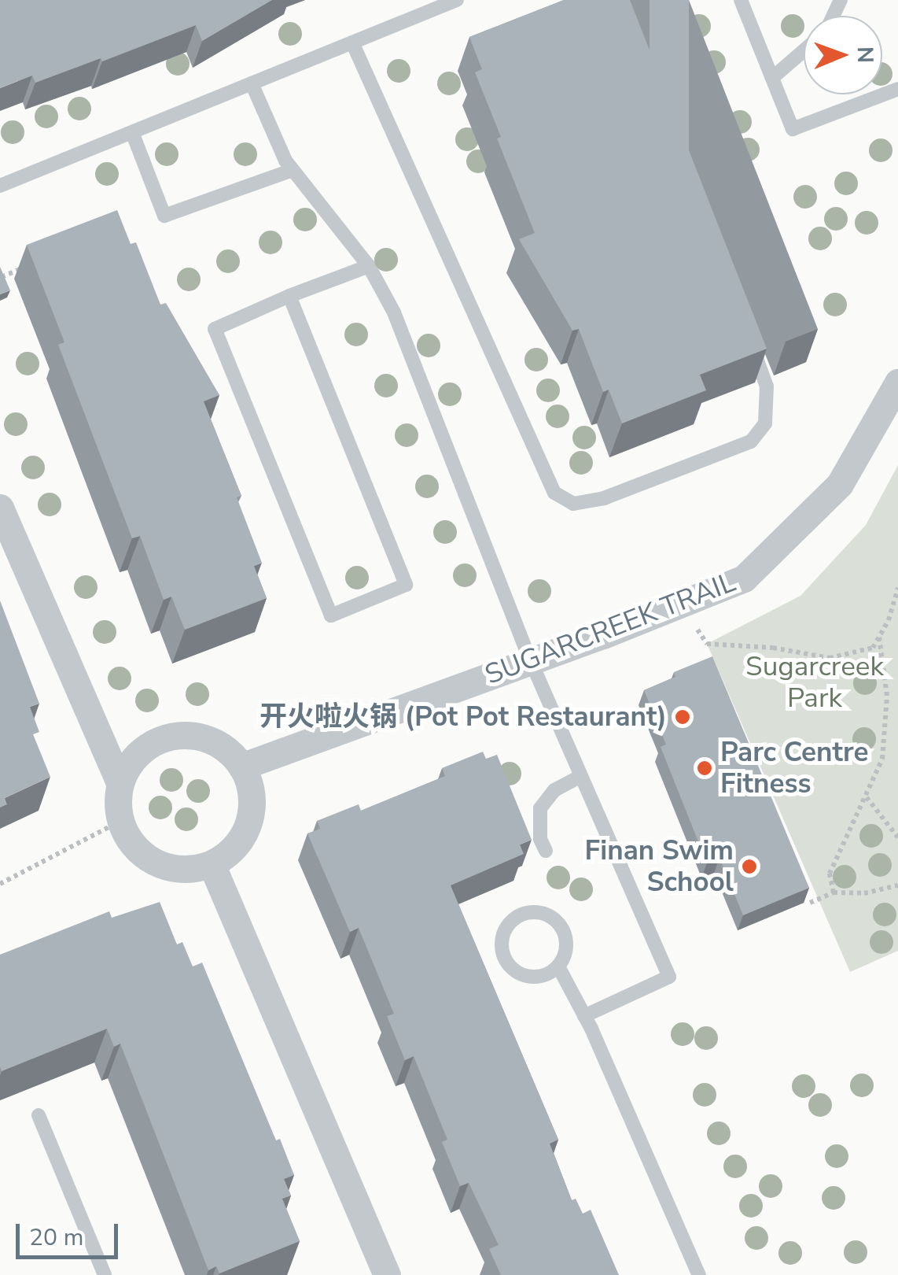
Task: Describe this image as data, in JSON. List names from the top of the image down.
{
  "streets": {
    "street": ["SUGARCREEK TRAIL"]
  },
  "parks": ["Sugarcreek Park"],
  "places": ["开火啦火锅 (Pot Pot Restaurant)", "Parc Centre Fitness", "Finan Swim School"],
  "scale_bar": "20 m",
  "north": "right"
}
